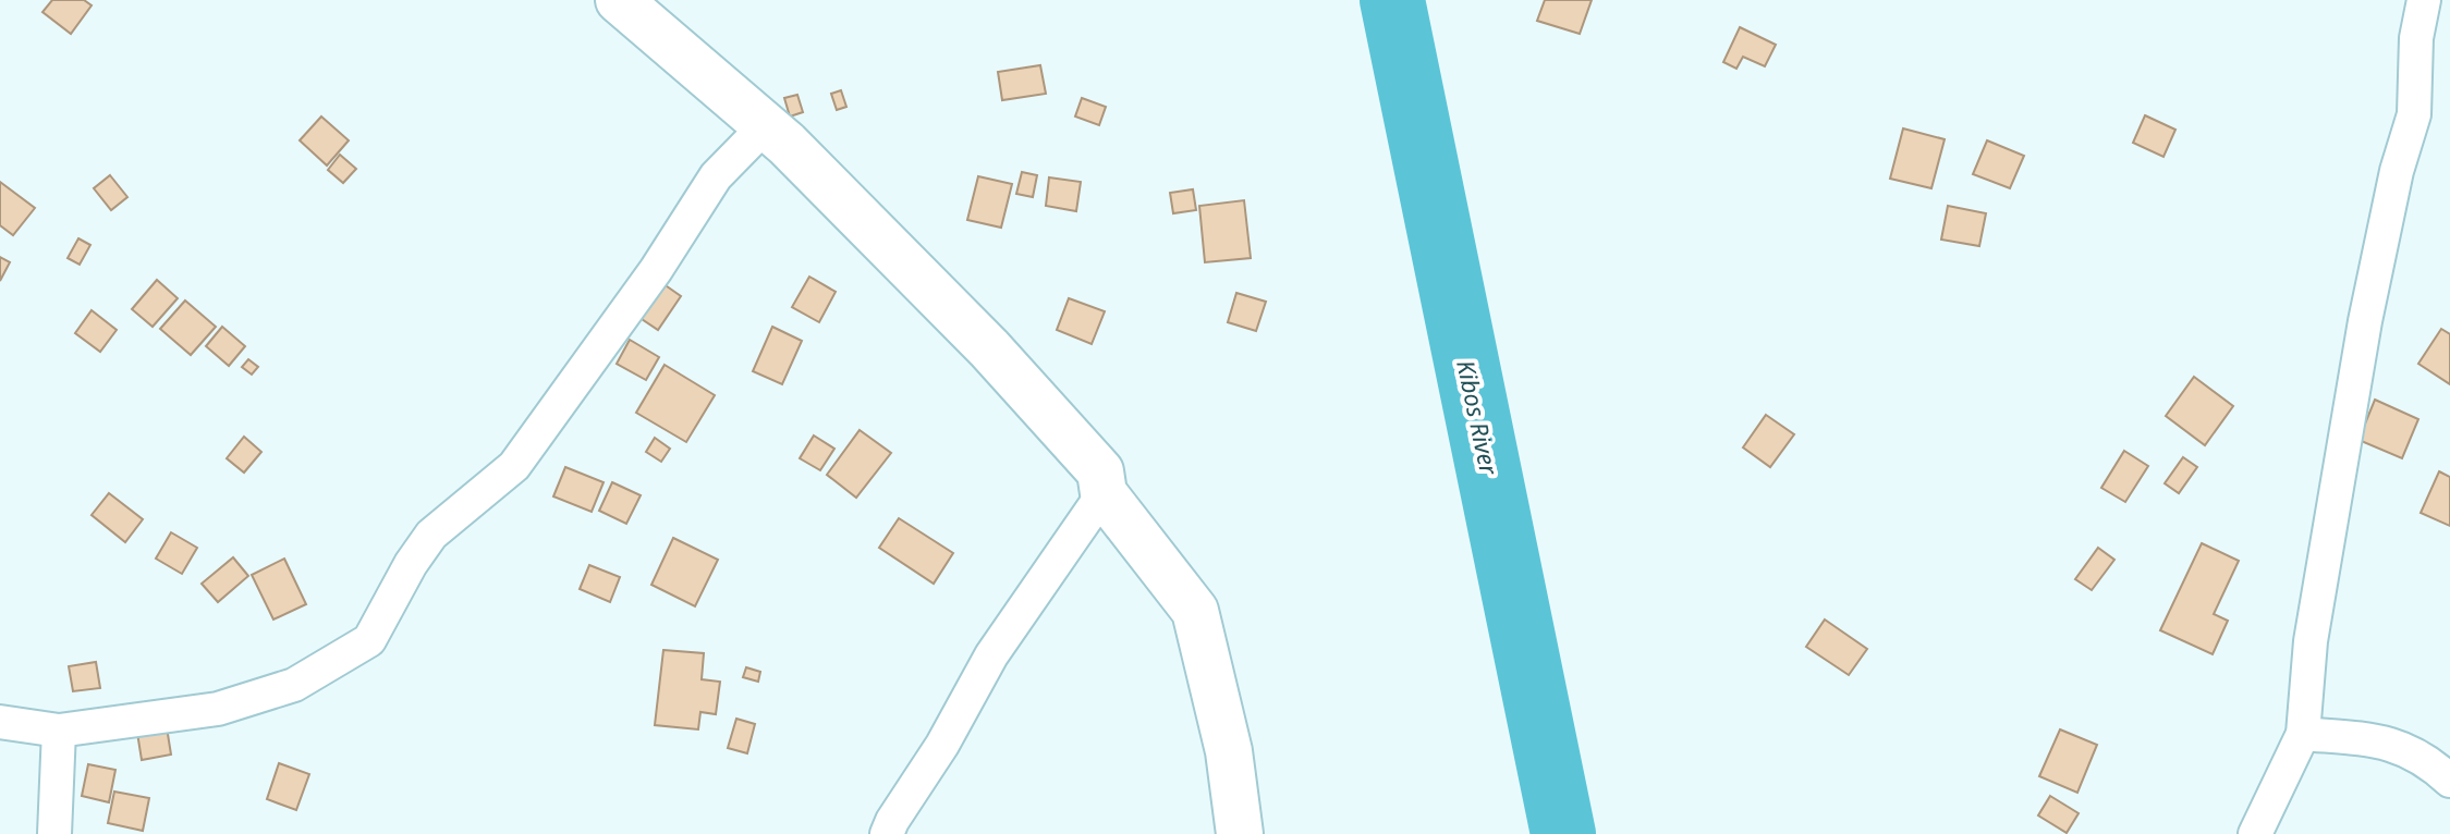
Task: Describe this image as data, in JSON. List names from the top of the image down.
{
  "water": ["Kibos River"]
}
